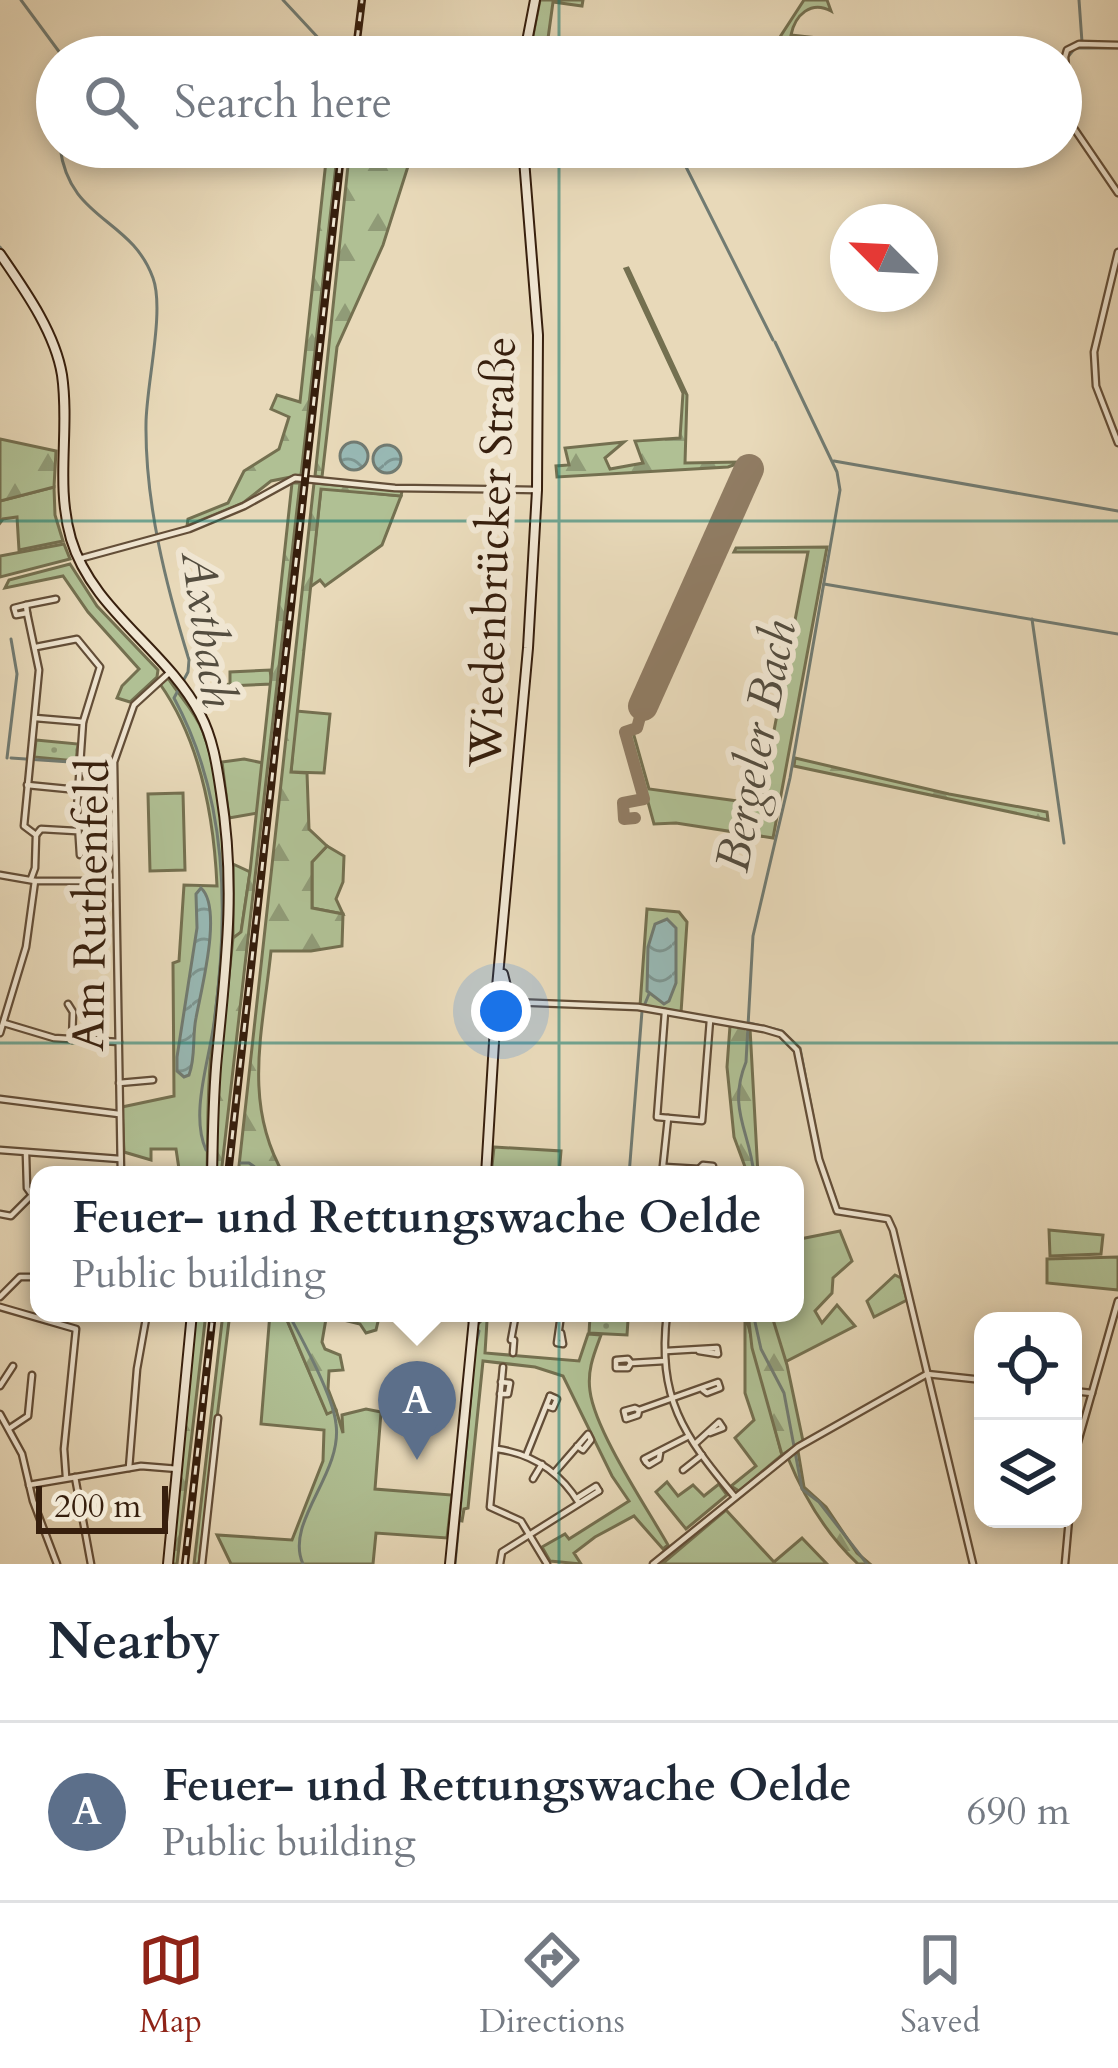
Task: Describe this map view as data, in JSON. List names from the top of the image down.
{
  "streets": {
    "street": ["Wiedenbrücker Straße", "Am Ruthenfeld"]
  },
  "water": ["Axtbach", "Bergeler Bach"],
  "scale_bar": "200 m",
  "north": "top left",
  "page": {
    "search": "Search here",
    "popup": ["Feuer- und Rettungswache Oelde", "Public building"],
    "pins": "A",
    "scale": "200 m",
    "heading": "Nearby",
    "list": [
      {
        "mark": "A",
        "name": "Feuer- und Rettungswache Oelde",
        "note": "Public building",
        "value": "690 m"
      }
    ],
    "nav": ["Map", "Directions", "Saved"]
  }
}
